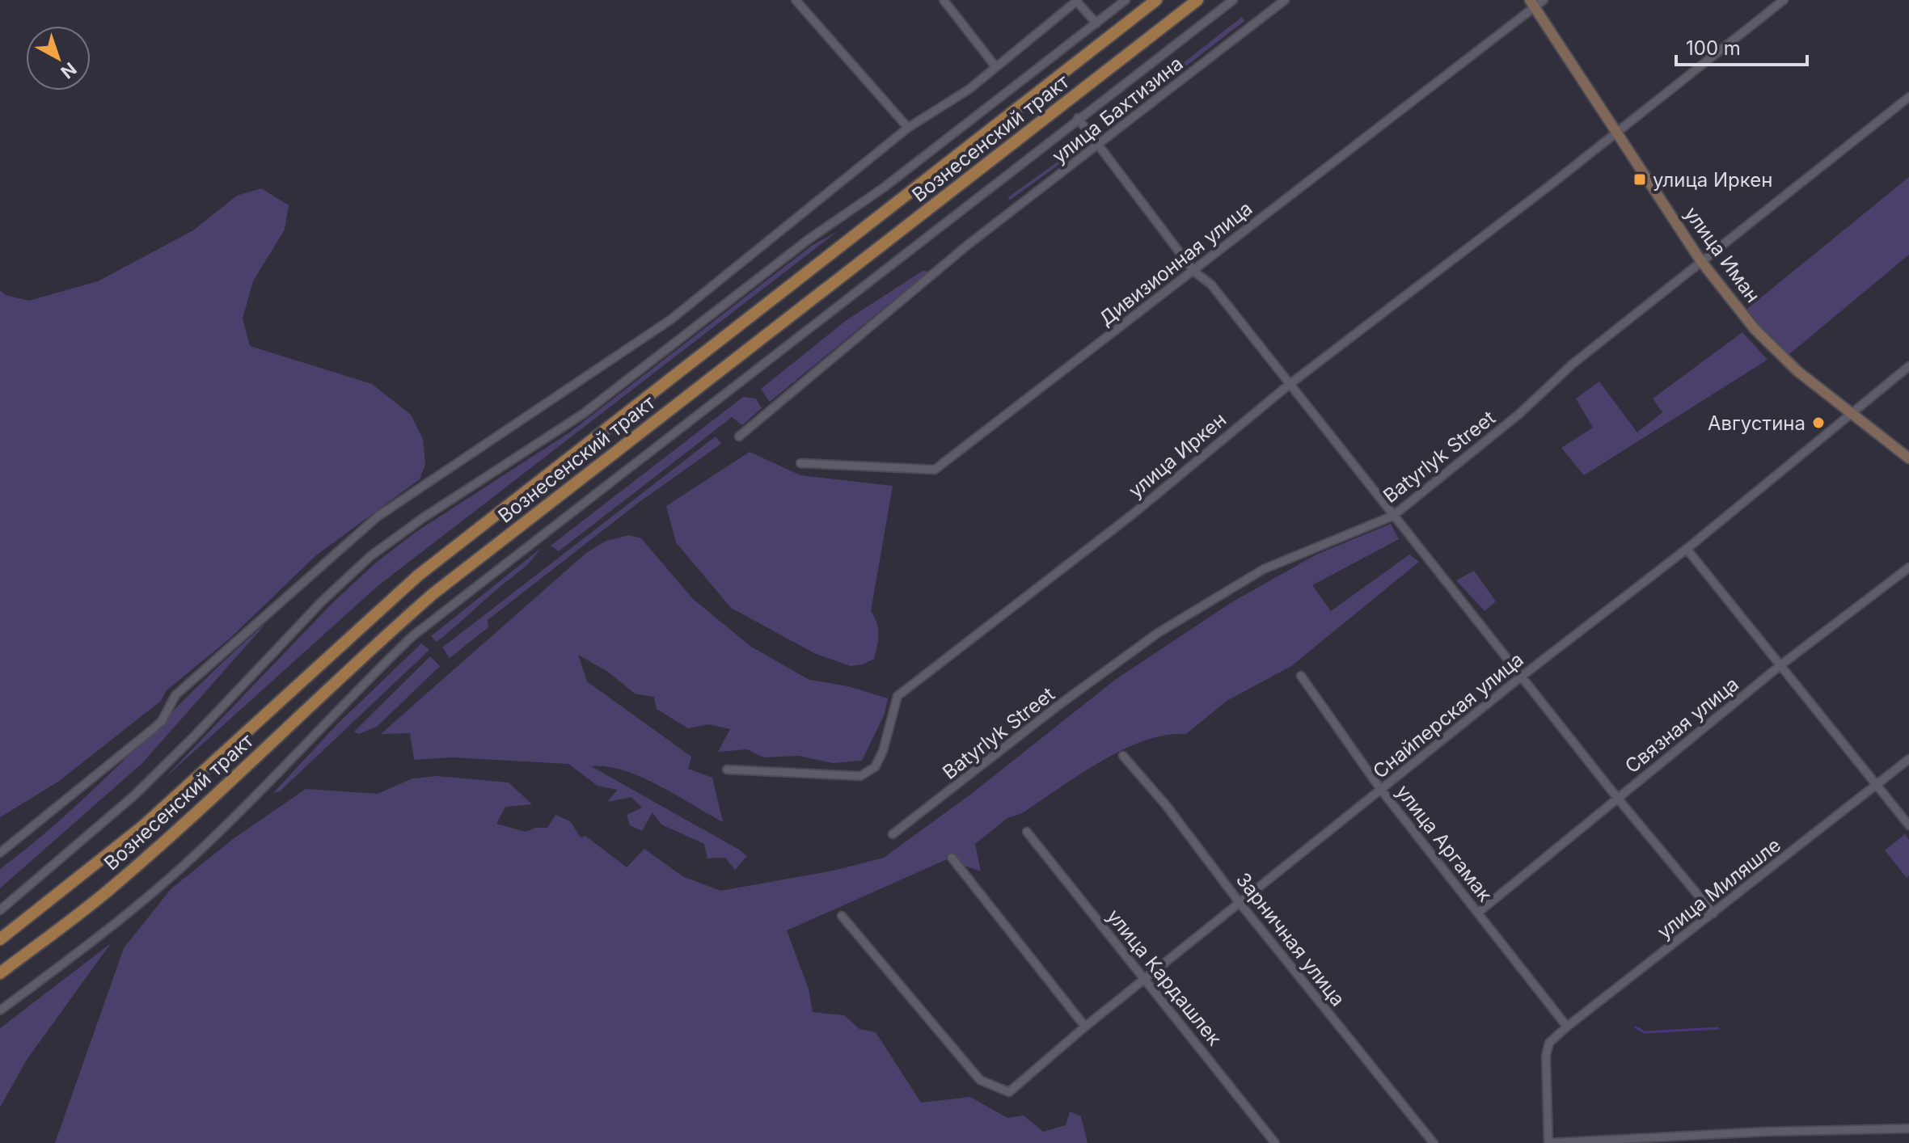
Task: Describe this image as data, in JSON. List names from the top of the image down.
{
  "streets": {
    "main road": ["Вознесенский тракт"],
    "street": [
      "улица Бахтизина",
      "улица Иман",
      "Дивизионная улица",
      "улица Иркен",
      "Batyrlyk Street",
      "Снайперская улица",
      "Связная улица",
      "улица Аргамак",
      "улица Миляшле",
      "Зарничная улица",
      "улица Кардашлек"
    ]
  },
  "crossings": [
    ["улица Иман", "Дивизионная улица"],
    ["улица Иман", "улица Иркен"],
    ["улица Иман", "Batyrlyk Street"],
    ["улица Иман", "Снайперская улица"],
    ["Снайперская улица", "улица Аргамак"],
    ["Снайперская улица", "Зарничная улица"],
    ["Снайперская улица", "улица Кардашлек"],
    ["Связная улица", "улица Аргамак"],
    ["улица Аргамак", "улица Миляшле"]
  ],
  "places": {
    "transit": ["улица Иркен"],
    "other": ["Августина"]
  },
  "scale_bar": "100 m",
  "north": "bottom right"
}
